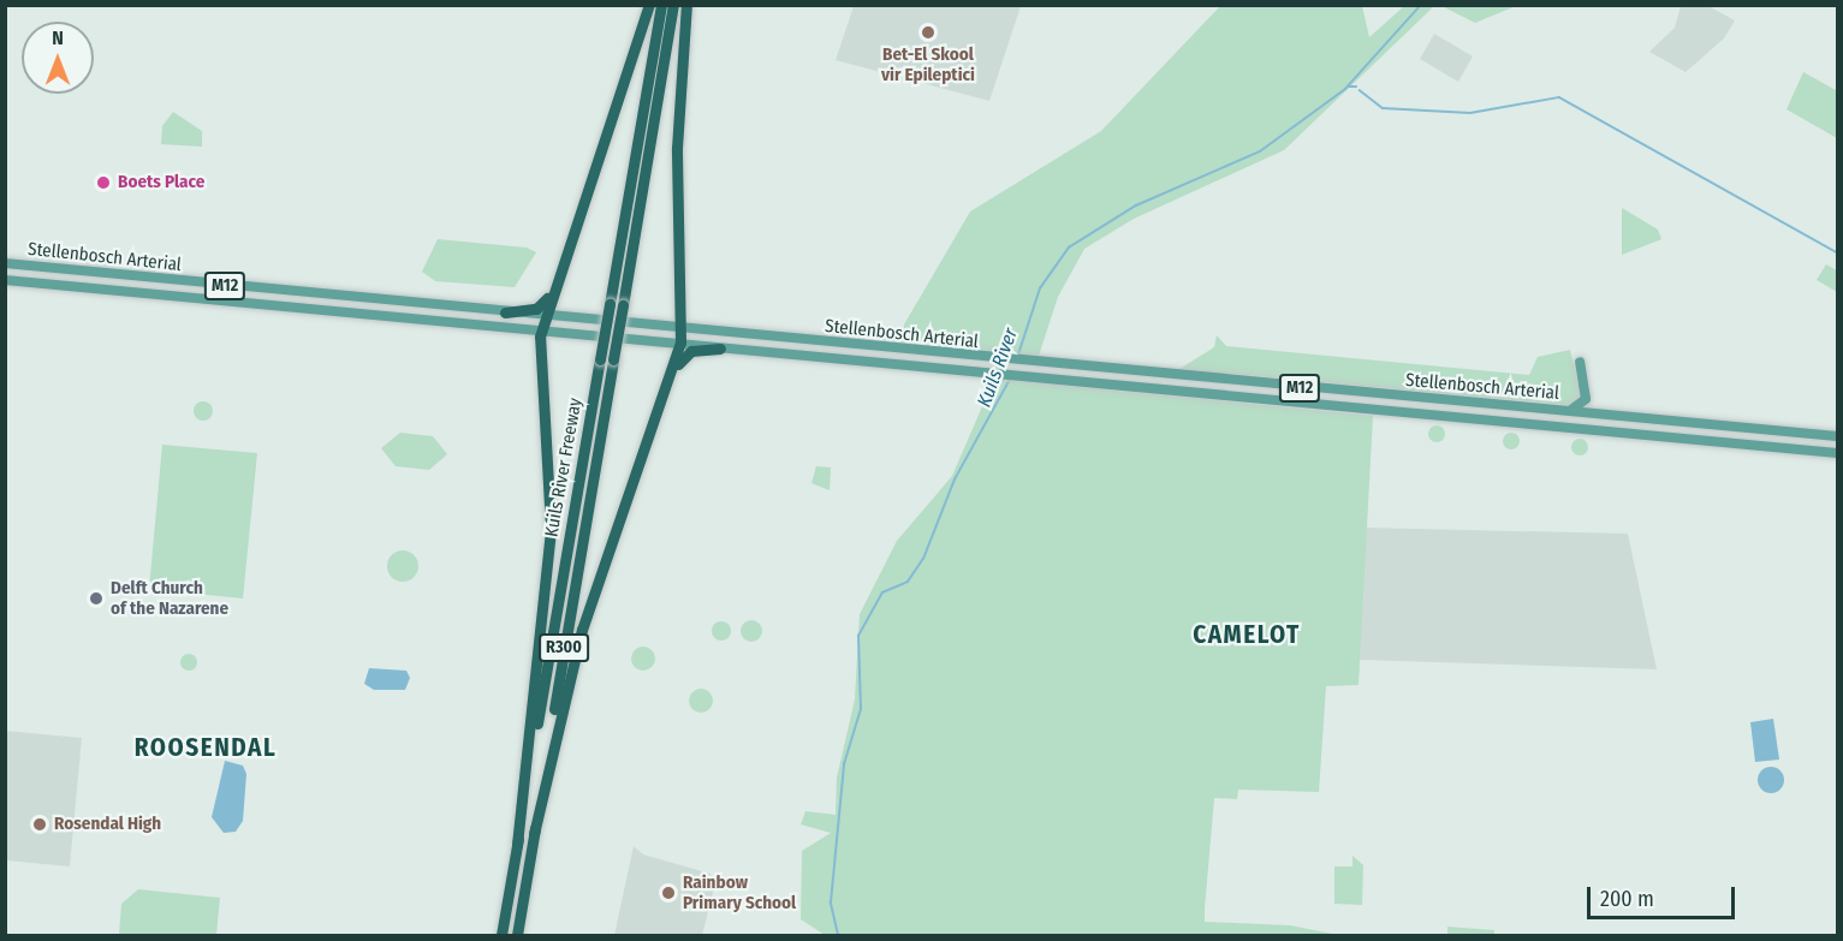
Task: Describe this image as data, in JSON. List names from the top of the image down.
{
  "streets": {
    "highway": ["Kuils River Freeway", "R300"],
    "main road": ["Stellenbosch Arterial", "M12"]
  },
  "districts": ["CAMELOT", "ROOSENDAL"],
  "water": ["Kuils River"],
  "places": [
    "Bet-El Skool vir Epileptici",
    "Boets Place",
    "Delft Church of the Nazarene",
    "Rosendal High",
    "Rainbow Primary School"
  ],
  "scale_bar": "200 m",
  "north": "top"
}
